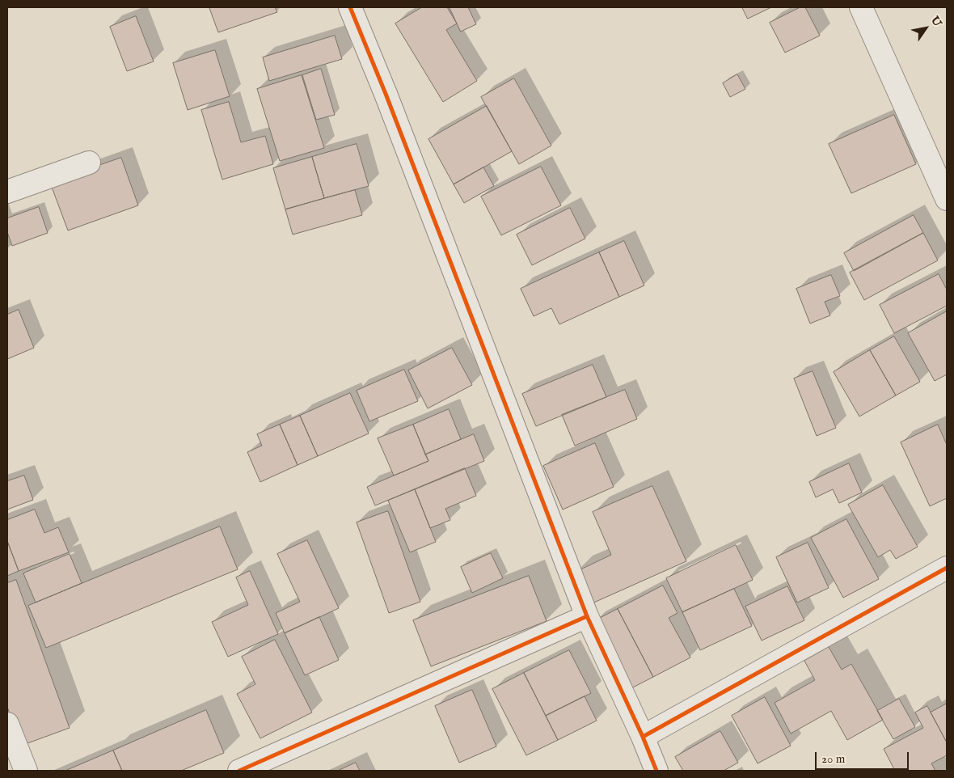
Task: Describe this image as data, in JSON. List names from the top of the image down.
{
  "scale_bar": "20 m",
  "north": "top right"
}
